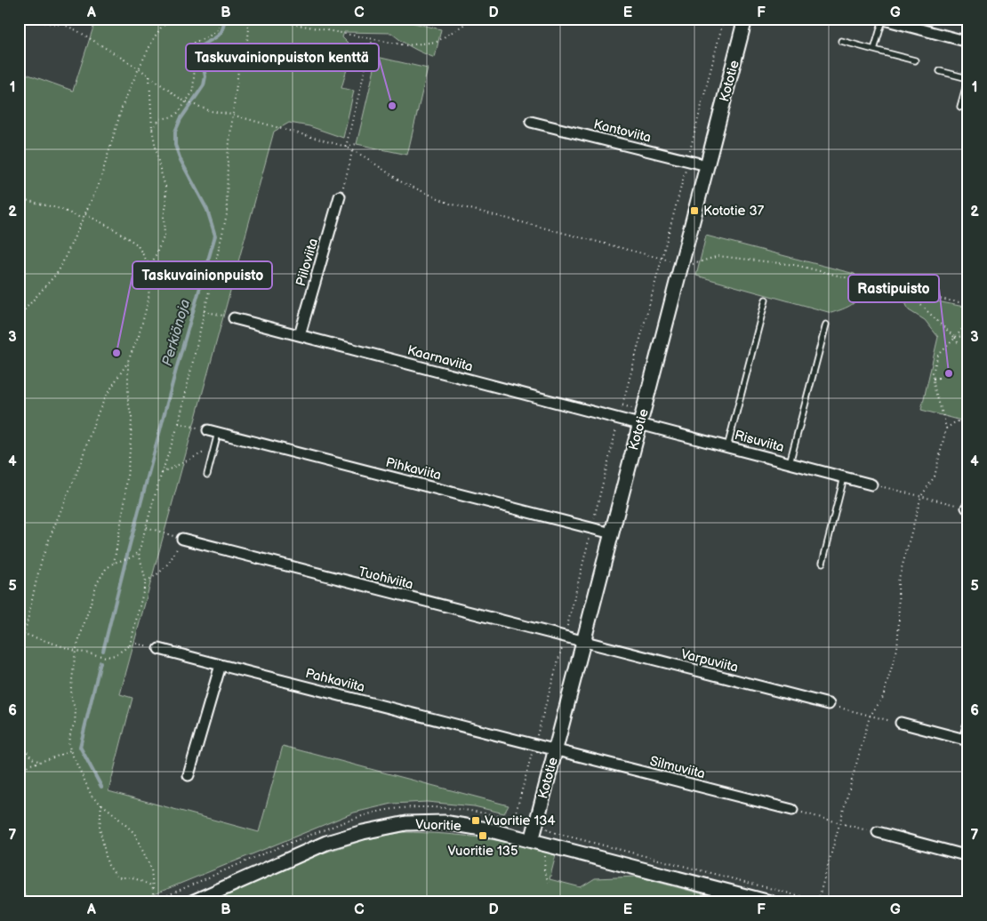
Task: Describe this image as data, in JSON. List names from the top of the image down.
{
  "streets": {
    "street": [
      "Kototie",
      "Kantoviita",
      "Piiloviita",
      "Kaarnaviita",
      "Risuviita",
      "Pihkaviita",
      "Tuohiviita",
      "Varpuviita",
      "Pahkaviita",
      "Silmuviita",
      "Vuoritie"
    ]
  },
  "crossings": [
    ["Kototie", "Kantoviita"],
    ["Kototie", "Kaarnaviita"],
    ["Kototie", "Risuviita"],
    ["Kototie", "Pihkaviita"],
    ["Kototie", "Tuohiviita"],
    ["Kototie", "Varpuviita"],
    ["Kototie", "Pahkaviita"],
    ["Kototie", "Silmuviita"],
    ["Kototie", "Vuoritie"],
    ["Piiloviita", "Kaarnaviita"],
    ["Kaarnaviita", "Risuviita"],
    ["Tuohiviita", "Varpuviita"],
    ["Pahkaviita", "Silmuviita"]
  ],
  "water": ["Perkiönoja"],
  "places": {
    "other": ["Taskuvainionpuiston kenttä", "Taskuvainionpuisto", "Rastipuisto"],
    "transit": ["Kototie 37", "Vuoritie 134", "Vuoritie 135"]
  },
  "grid": {
    "columns": [
      "A",
      "B",
      "C",
      "D",
      "E",
      "F",
      "G"
    ],
    "rows": [
      "1",
      "2",
      "3",
      "4",
      "5",
      "6",
      "7"
    ]
  }
}
